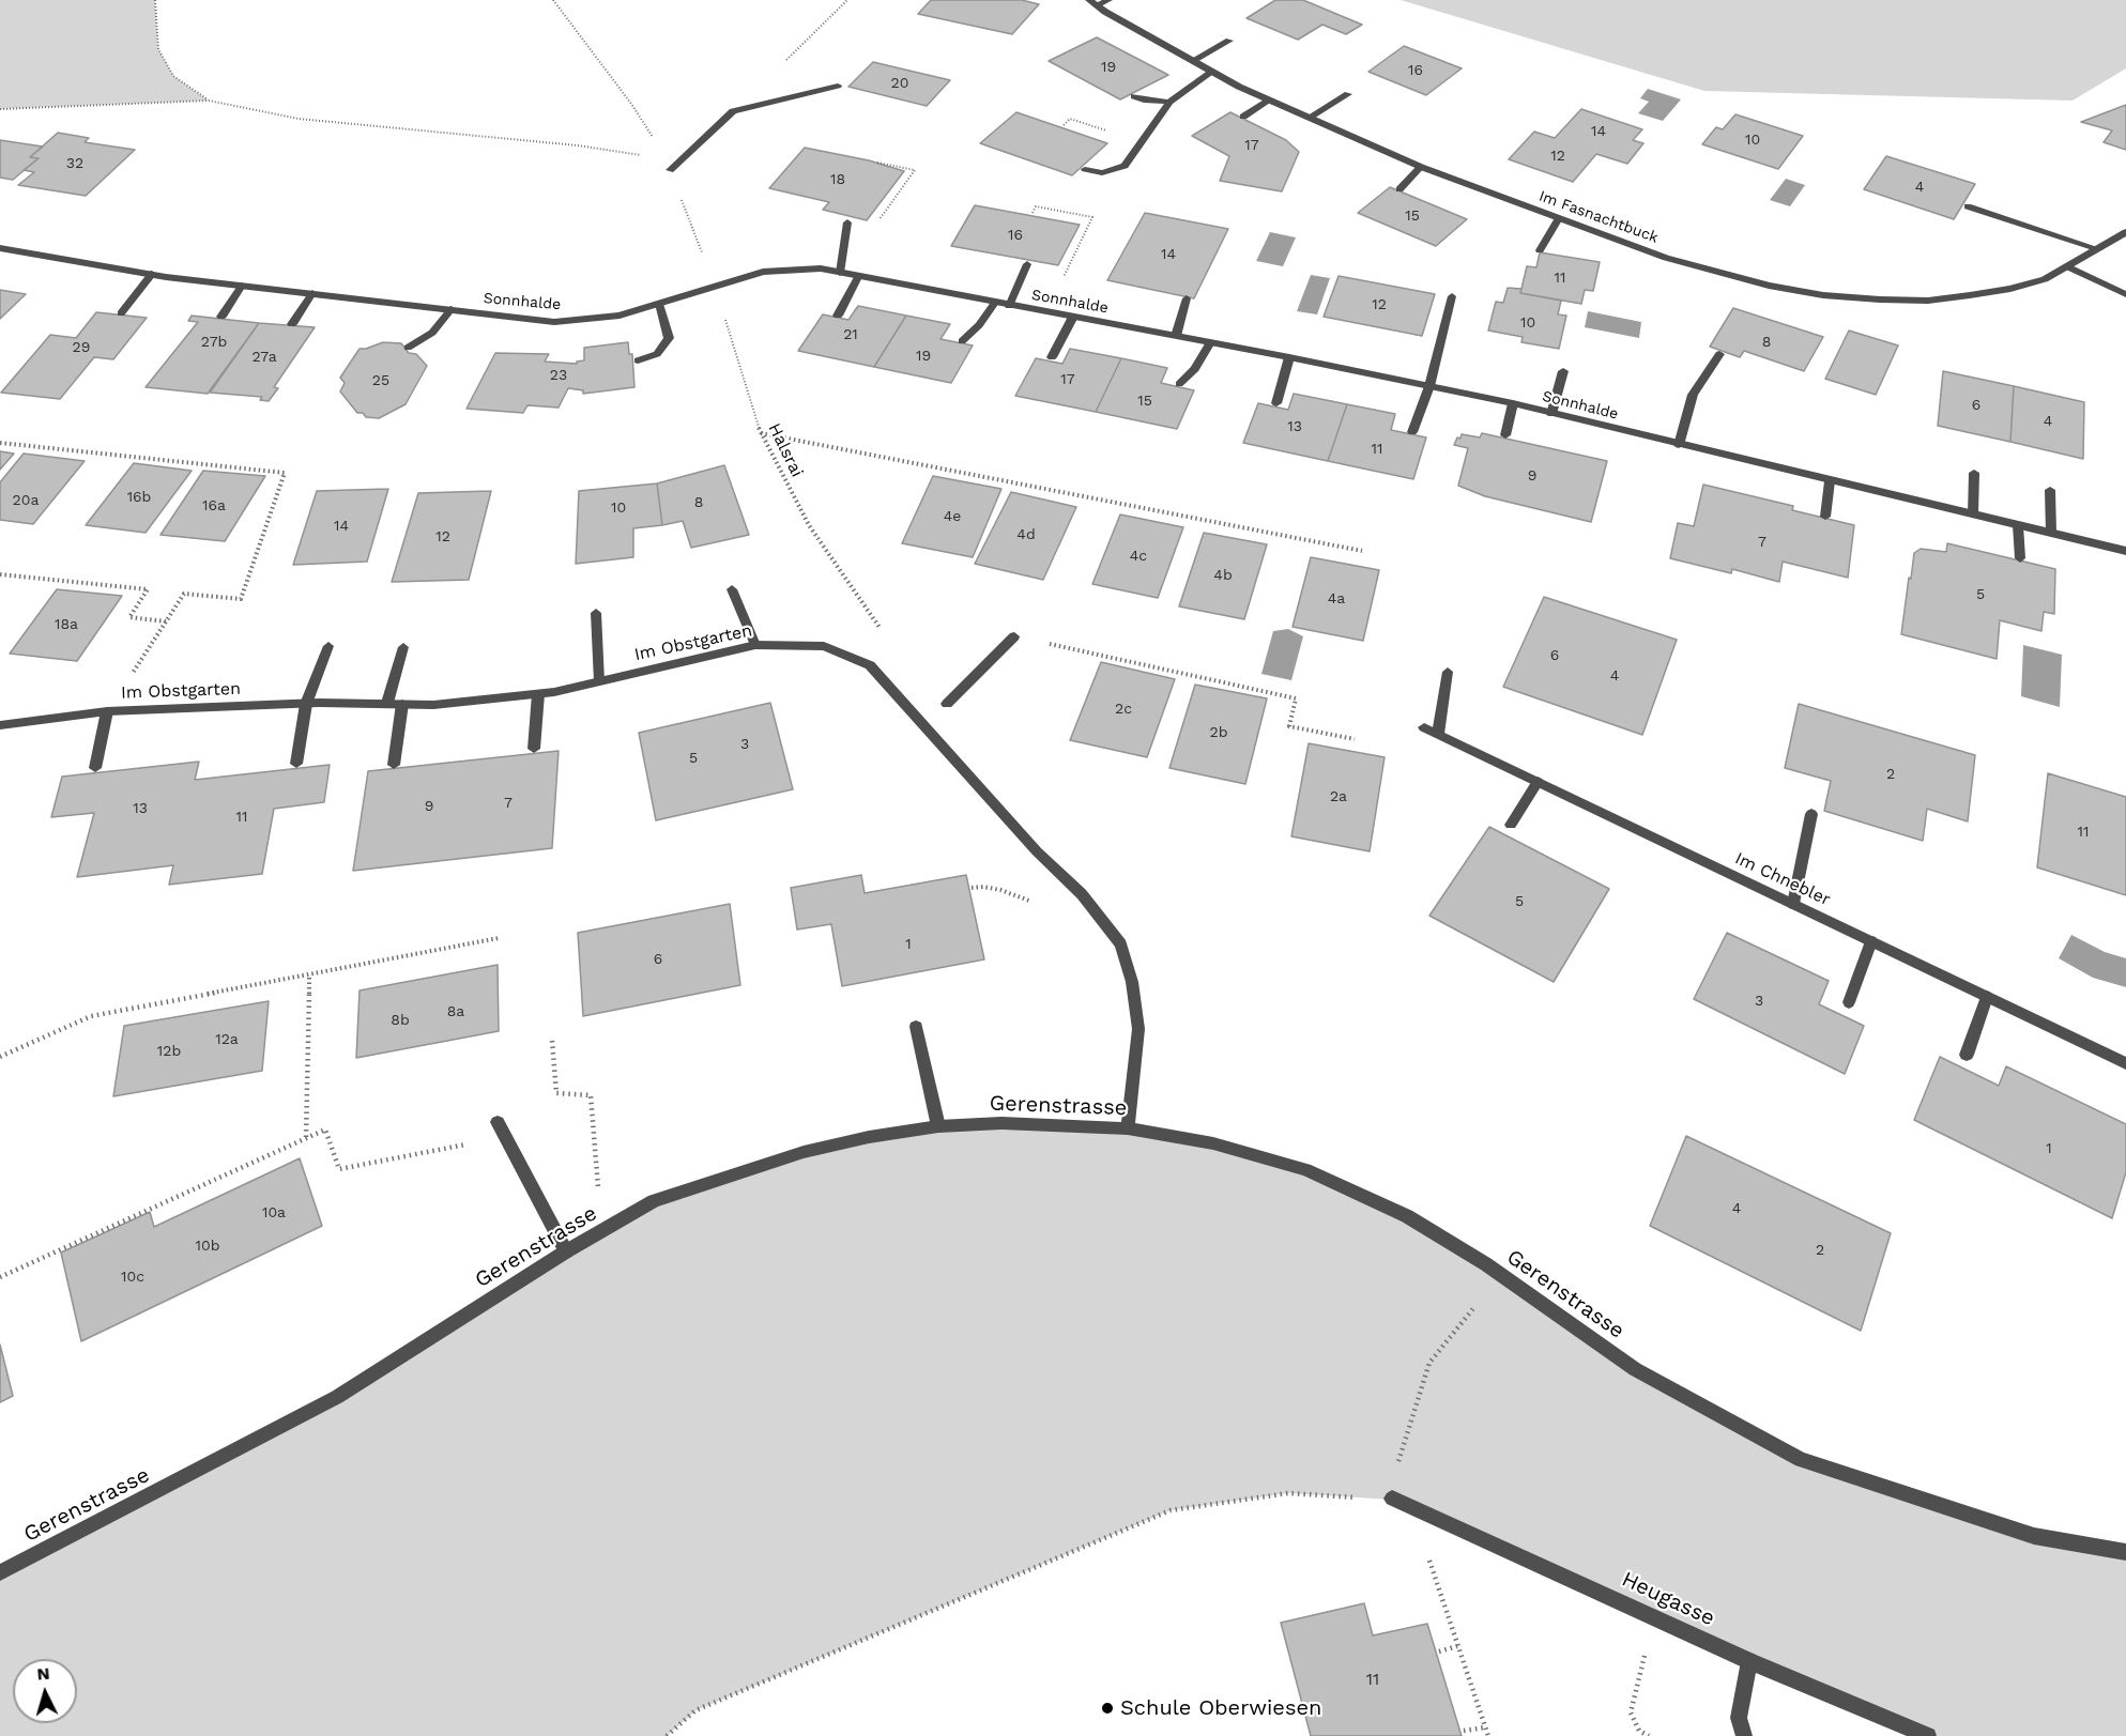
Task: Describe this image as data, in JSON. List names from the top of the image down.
{
  "streets": {
    "street": [
      "Im Fasnachtbuck",
      "Sonnhalde",
      "Im Obstgarten",
      "Im Chnebler",
      "Gerenstrasse",
      "Heugasse"
    ],
    "path": ["Halsrai"]
  },
  "crossings": [
    ["Sonnhalde", "Halsrai"],
    ["Im Obstgarten", "Gerenstrasse"]
  ],
  "places": ["Schule Oberwiesen"],
  "house_numbers": [
    "19",
    "16",
    "20",
    "14",
    "10",
    "17",
    "12",
    "32",
    "18",
    "4",
    "15",
    "16",
    "14",
    "11",
    "12",
    "10",
    "21",
    "27b",
    "8",
    "29",
    "19",
    "27a",
    "23",
    "17",
    "25",
    "15",
    "6",
    "4",
    "13",
    "11",
    "9",
    "16b",
    "20a",
    "8",
    "16a",
    "10",
    "4e",
    "14",
    "4d",
    "12",
    "7",
    "4c",
    "4b",
    "5",
    "4a",
    "18a",
    "6",
    "4",
    "2c",
    "2b",
    "3",
    "5",
    "2",
    "2a",
    "7",
    "9",
    "13",
    "11",
    "11",
    "5",
    "1",
    "6",
    "3",
    "8a",
    "8b",
    "12a",
    "12b",
    "1",
    "4",
    "10a",
    "10b",
    "2",
    "10c",
    "11"
  ],
  "north": "top"
}
